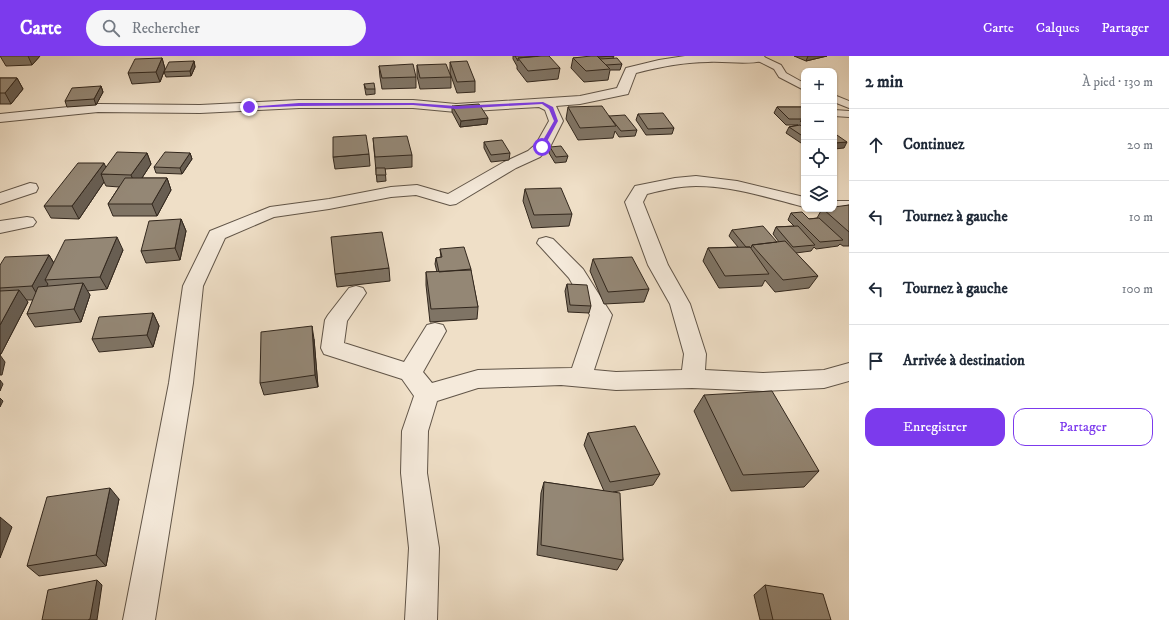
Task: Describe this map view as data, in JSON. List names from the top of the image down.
{
  "page": {
    "header": "Carte",
    "search": "Rechercher",
    "nav": ["Carte", "Calques", "Partager"],
    "heading": ["2 min", "À pied · 130 m"],
    "map_buttons": ["+", "−"],
    "list": [
      ["Continuez", "20 m"],
      ["Tournez à gauche", "10 m"],
      ["Tournez à gauche", "100 m"],
      "Arrivée à destination"
    ],
    "buttons": ["Enregistrer", "Partager"]
  }
}
